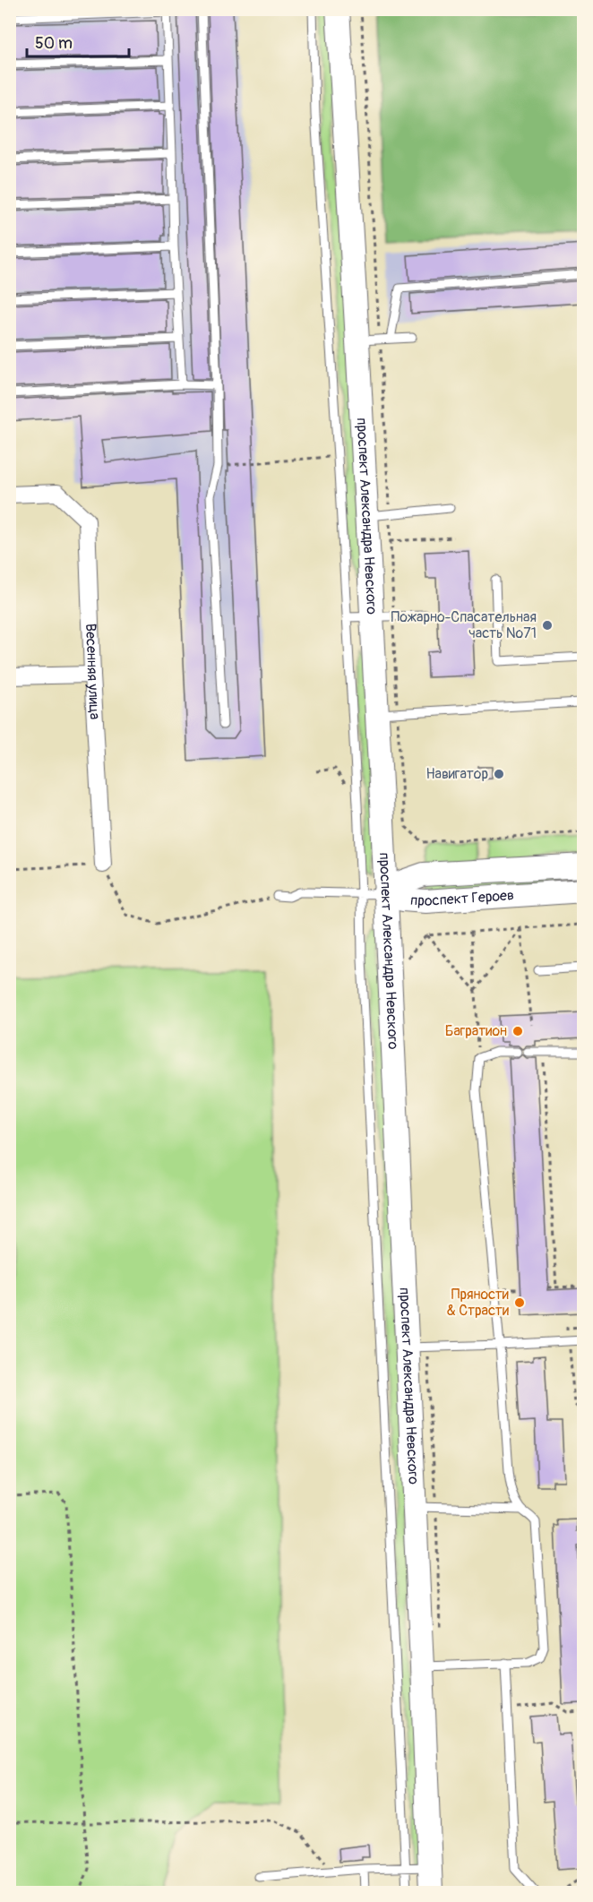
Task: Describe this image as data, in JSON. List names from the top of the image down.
{
  "streets": {
    "main road": ["проспект Александра Невского", "проспект Героев"],
    "street": ["Весенняя улица"]
  },
  "crossings": [
    ["проспект Александра Невского", "проспект Героев"]
  ],
  "places": [
    "Пожарно-Спасательная часть №71",
    "Навигатор",
    "Багратион",
    "Пряности & Страсти"
  ],
  "scale_bar": "50 m"
}
